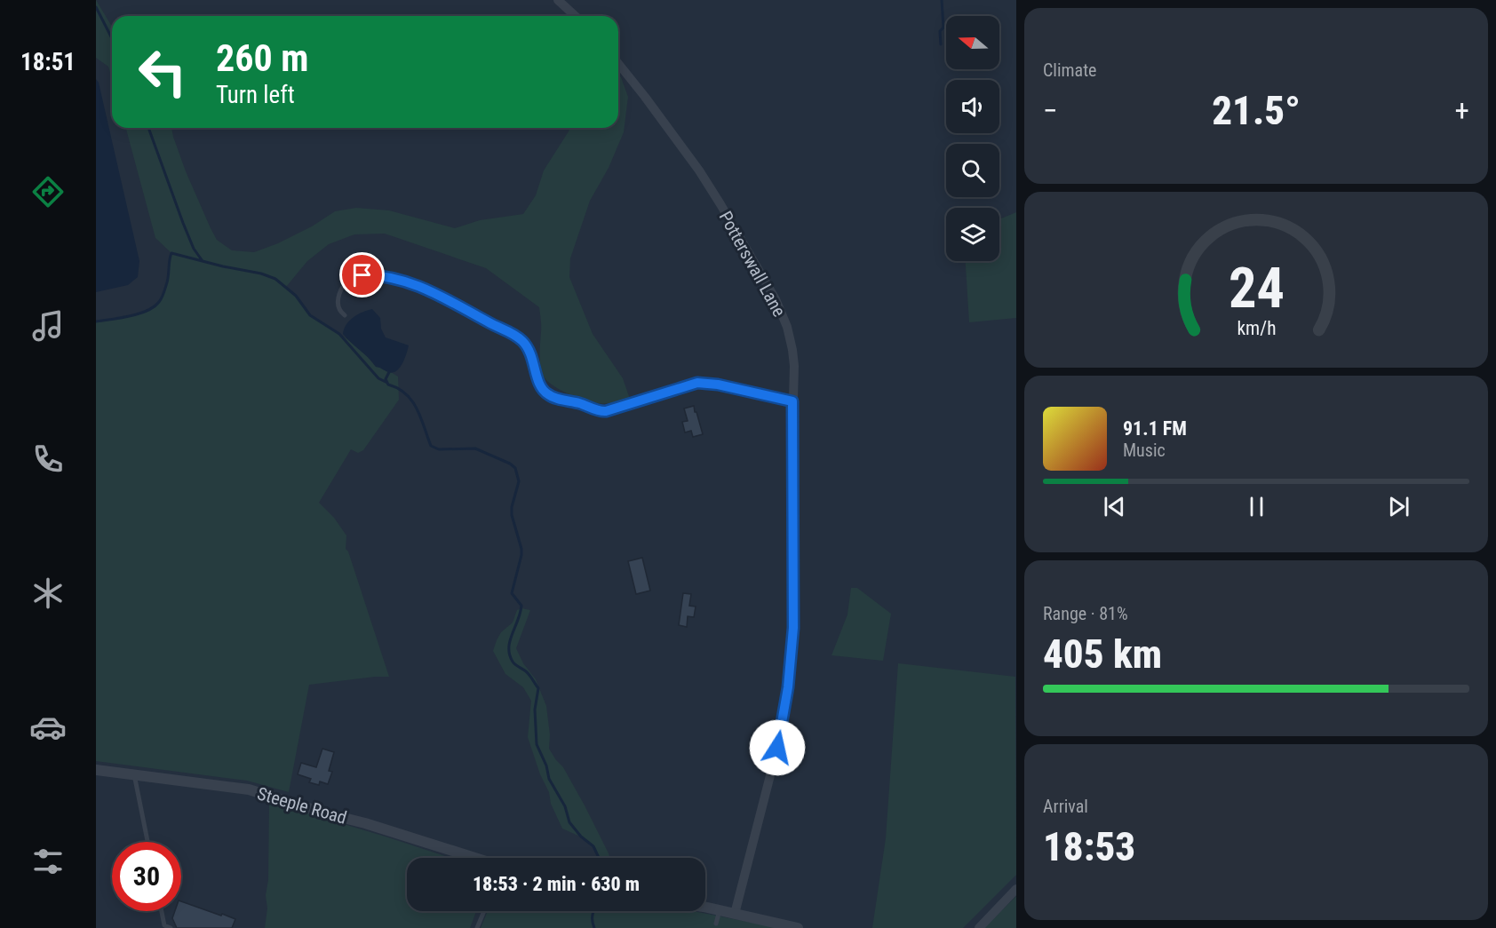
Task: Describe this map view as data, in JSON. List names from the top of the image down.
{
  "streets": {
    "street": ["Potterswall Lane", "Steeple Road"]
  },
  "north": "left",
  "page": {
    "tabs": "18:51",
    "tile": [
      "Climate",
      ["Range · 81%", "405 km"],
      ["Arrival", "18:53"]
    ],
    "turn": ["260 m", "Turn left"],
    "heat": ["−", "21.5°", "+"],
    "song": ["91.1 FM", "Music"],
    "limit": "30",
    "trip": "18:53 · 2 min · 630 m",
    "gauge": ["24", "km/h"]
  }
}
